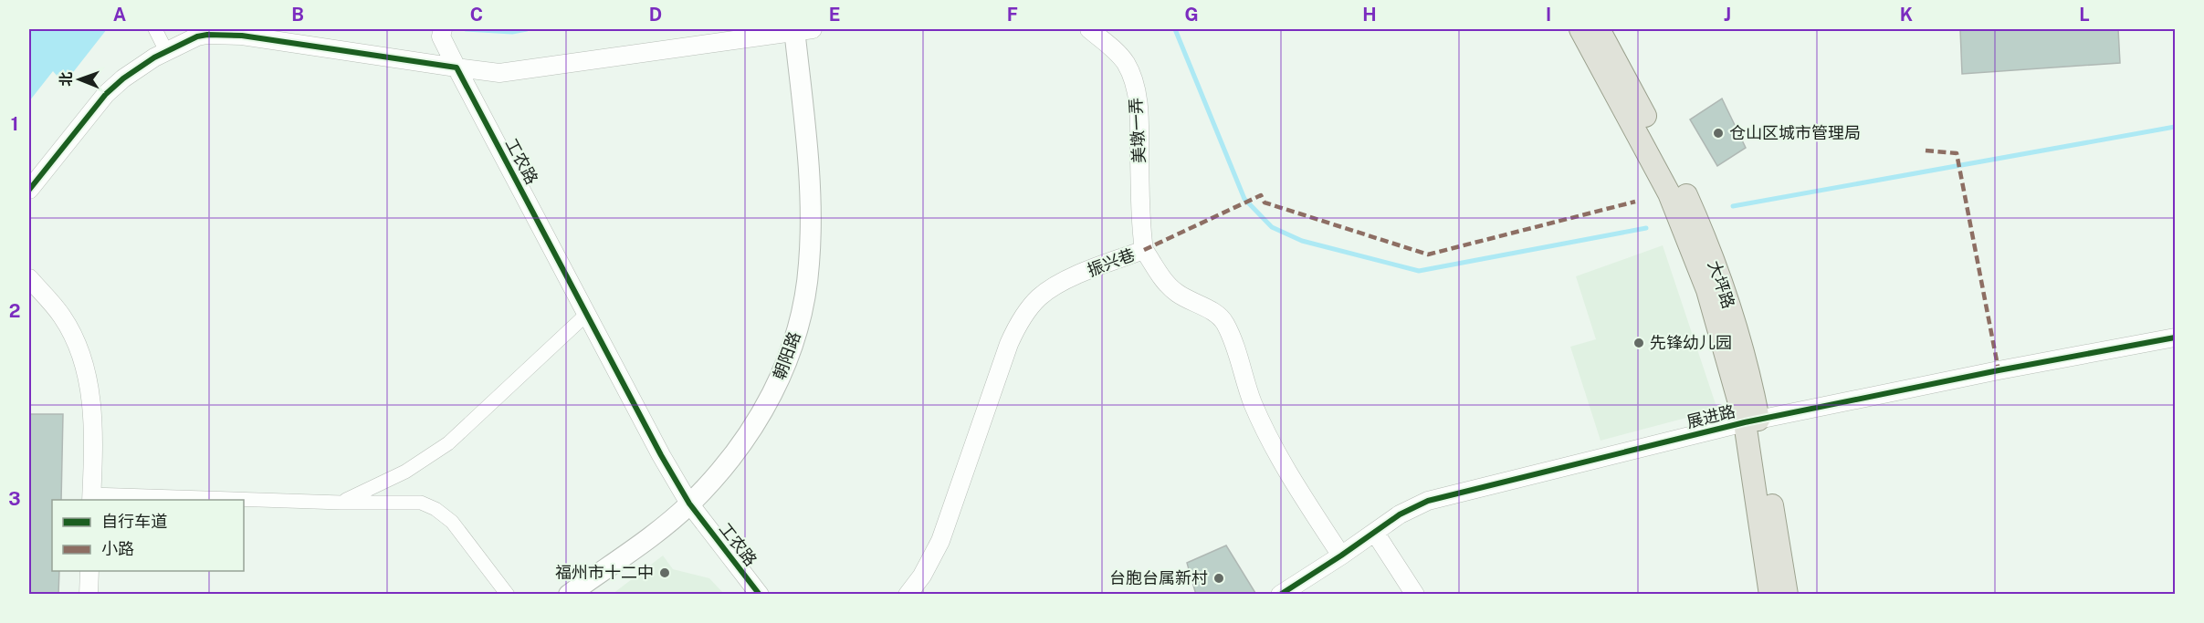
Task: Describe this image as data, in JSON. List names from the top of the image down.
{
  "streets": {
    "main road": ["朝阳路"],
    "street": [
      "美墩一弄",
      "工农路",
      "振兴巷",
      "展进路"
    ]
  },
  "crossings": [
    ["美墩一弄", "振兴巷"],
    ["工农路", "朝阳路"],
    ["振兴巷", "展进路"]
  ],
  "places": [
    "仓山区城市管理局",
    "先锋幼儿园",
    "福州市十二中",
    "台胞台属新村"
  ],
  "legend": ["自行车道", "小路"],
  "north": "left",
  "grid": {
    "columns": [
      "A",
      "B",
      "C",
      "D",
      "E",
      "F",
      "G",
      "H",
      "I",
      "J",
      "K",
      "L"
    ],
    "rows": ["1", "2", "3"]
  }
}
